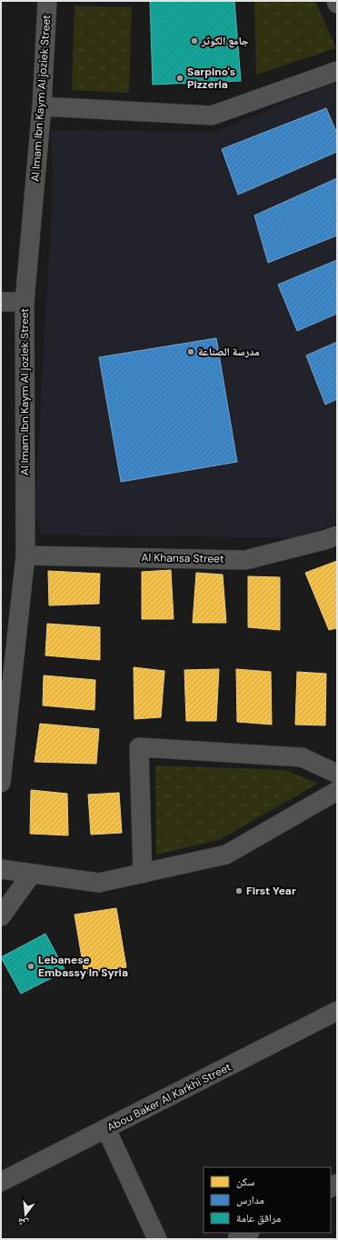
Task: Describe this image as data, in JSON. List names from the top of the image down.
{
  "streets": {
    "street": ["Al Imam Ibn Kaym Al joziek Street", "Al Khansa Street", "Abou Baker Al Karkhi Street"]
  },
  "crossings": [
    ["Al Imam Ibn Kaym Al joziek Street", "Al Khansa Street"]
  ],
  "places": [
    "جامع الكوثر",
    "Sarpino's Pizzeria",
    "مدرسة الصناعة",
    "First Year",
    "Lebanese Embassy In Syria"
  ],
  "legend": ["سكن", "مدارس", "مرافق عامة"],
  "north": "bottom"
}
